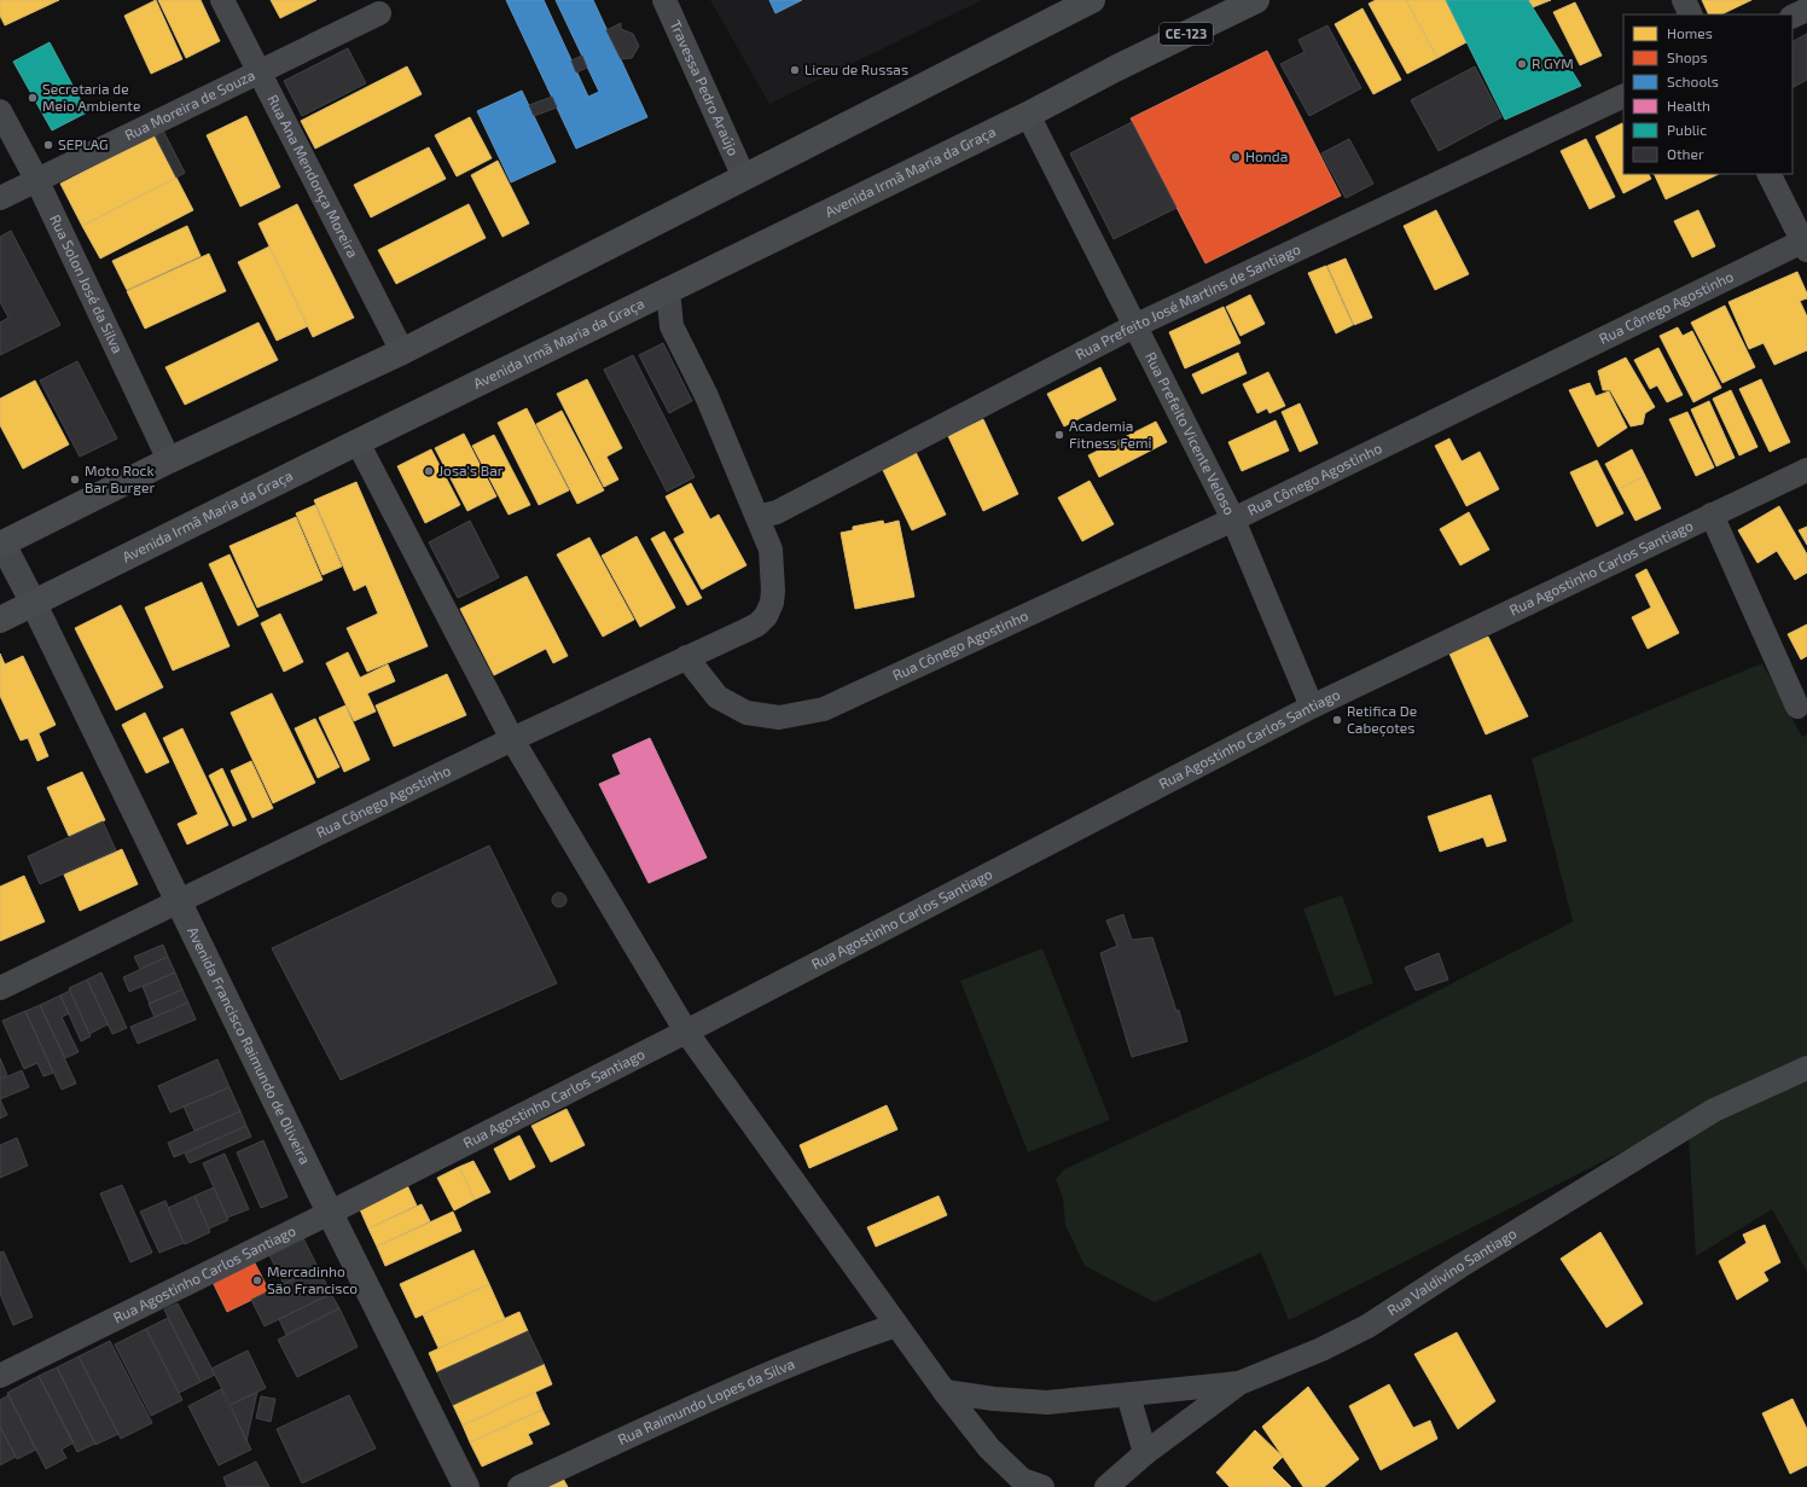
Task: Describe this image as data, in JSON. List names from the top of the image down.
{
  "streets": {
    "main road": ["CE-123", "Avenida Irmã Maria da Graça"],
    "street": [
      "Travessa Pedro Araújo",
      "Rua Moreira de Souza",
      "Rua Ana Mendonça Moreira",
      "Rua Solon José da Silva",
      "Rua Prefeito José Martins de Santiago",
      "Rua Cônego Agostinho",
      "Rua Prefeito Vicente Veloso",
      "Rua Agostinho Carlos Santiago",
      "Avenida Francisco Raimundo de Oliveira",
      "Rua Valdivino Santiago",
      "Rua Raimundo Lopes da Silva"
    ]
  },
  "crossings": [
    ["Rua Moreira de Souza", "Rua Ana Mendonça Moreira"],
    ["Rua Moreira de Souza", "Rua Solon José da Silva"],
    ["Avenida Irmã Maria da Graça", "Rua Prefeito Vicente Veloso"],
    ["Avenida Irmã Maria da Graça", "Avenida Francisco Raimundo de Oliveira"],
    ["Rua Prefeito José Martins de Santiago", "Rua Cônego Agostinho"],
    ["Rua Prefeito José Martins de Santiago", "Rua Prefeito Vicente Veloso"],
    ["Rua Cônego Agostinho", "Rua Prefeito Vicente Veloso"],
    ["Rua Cônego Agostinho", "Avenida Francisco Raimundo de Oliveira"],
    ["Rua Prefeito Vicente Veloso", "Rua Agostinho Carlos Santiago"],
    ["Rua Agostinho Carlos Santiago", "Avenida Francisco Raimundo de Oliveira"]
  ],
  "places": [
    "R GYM",
    "Liceu de Russas",
    "Secretaria de Meio Ambiente",
    "SEPLAG",
    "Honda",
    "Academia Fitness Femi",
    "Josa's Bar",
    "Moto Rock Bar Burger",
    "Retifica De Cabeçotes",
    "Mercadinho São Francisco"
  ],
  "legend": [
    "Homes",
    "Shops",
    "Schools",
    "Health",
    "Public",
    "Other"
  ]
}
